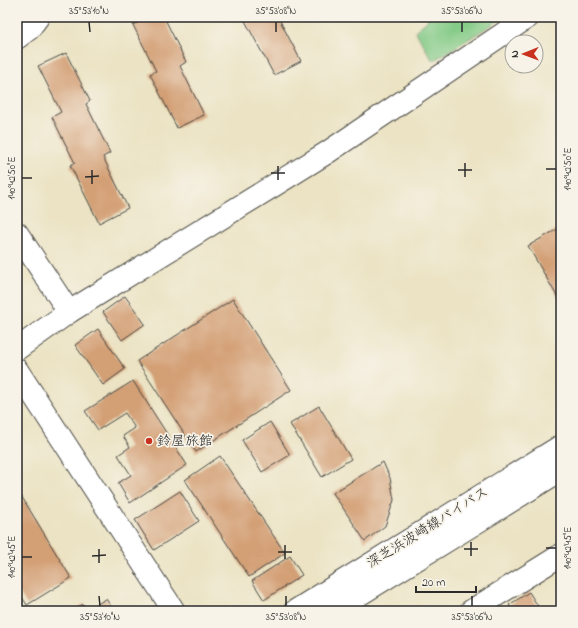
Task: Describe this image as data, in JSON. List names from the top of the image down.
{
  "streets": {
    "street": ["深芝浜波崎線バイパス"]
  },
  "places": ["鈴屋旅館"],
  "scale_bar": "20 m",
  "north": "left",
  "coordinates": [
    "35°53'10\"N",
    "35°53'08\"N",
    "35°53'06\"N",
    "140°42'50\"E",
    "140°42'45\"E"
  ]
}
